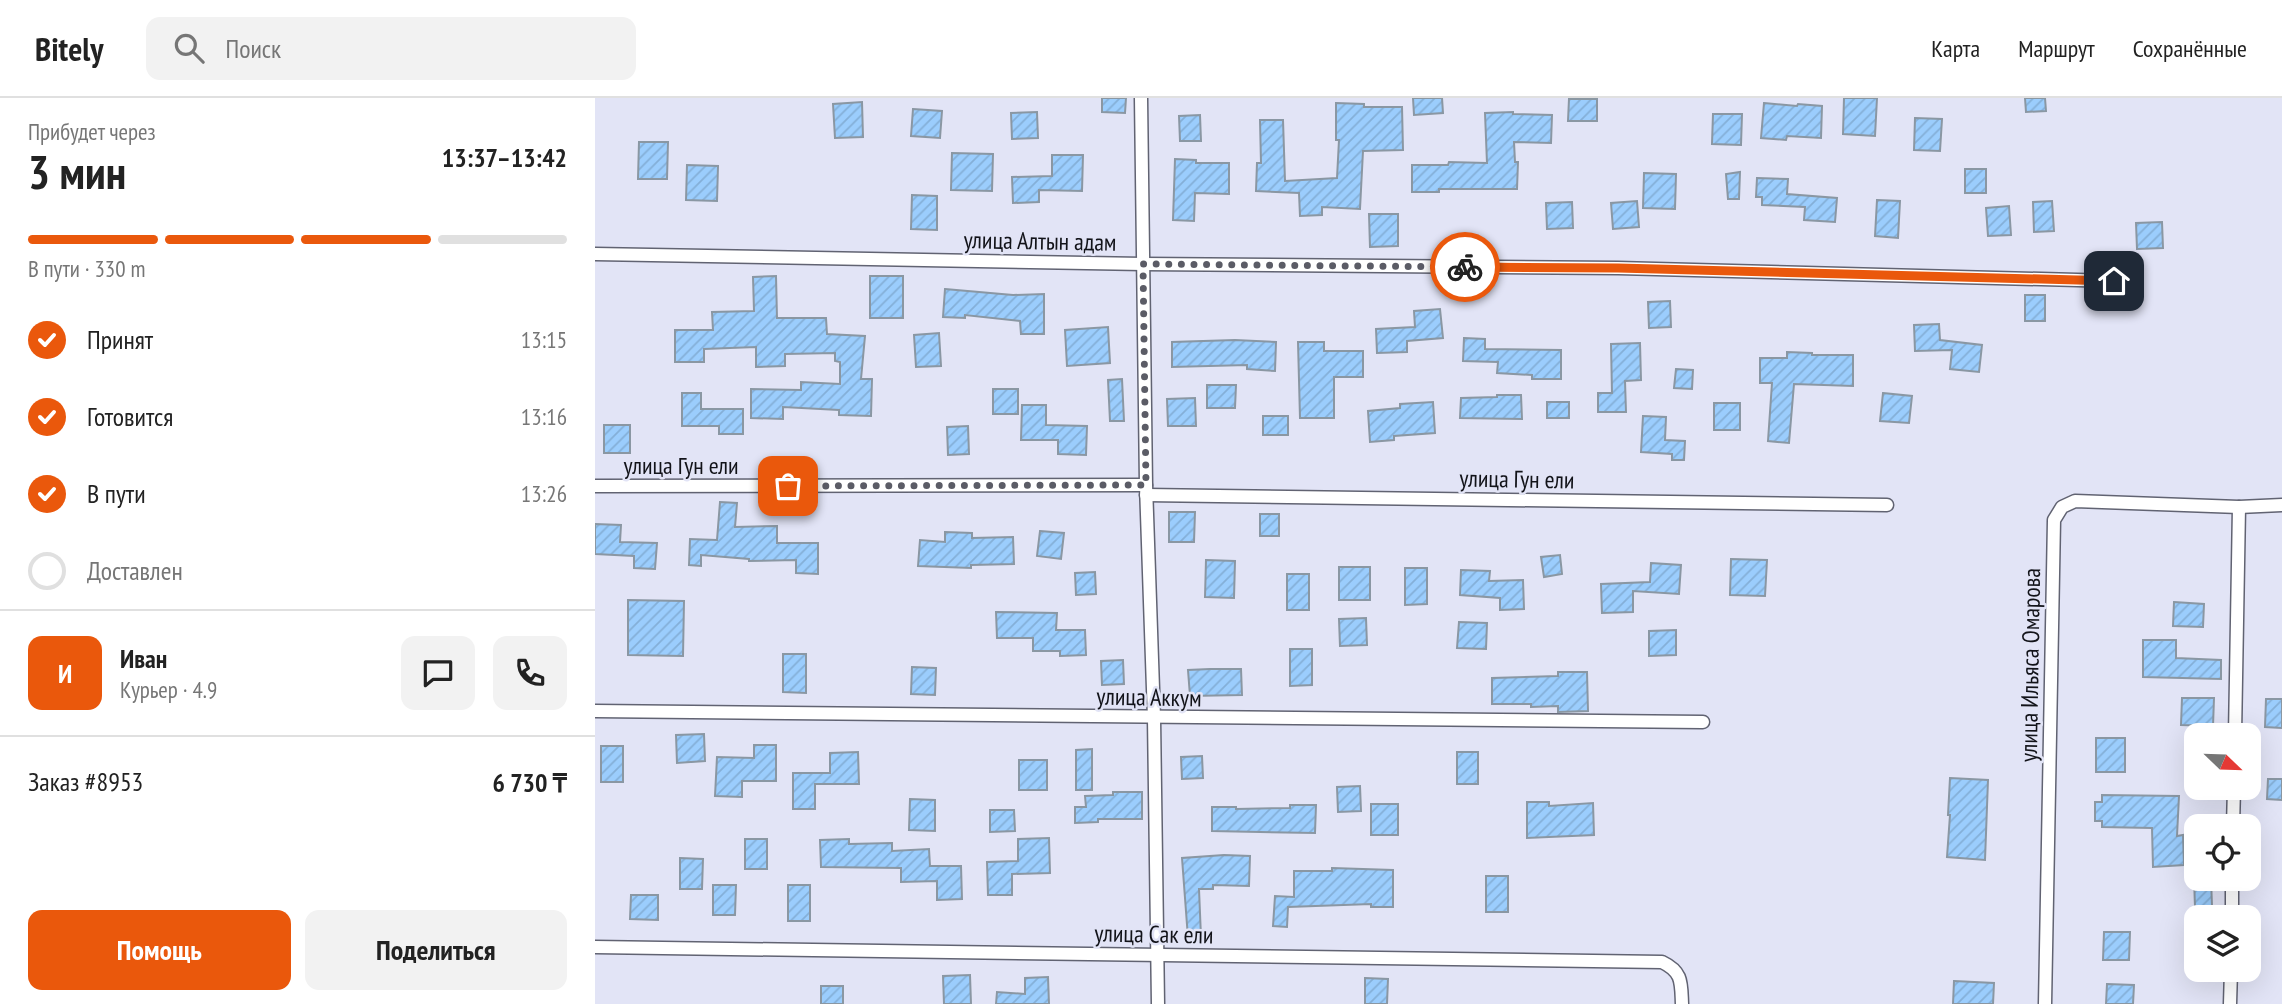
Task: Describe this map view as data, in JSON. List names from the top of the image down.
{
  "streets": {
    "street": [
      "улица Алтын адам",
      "улица Гун ели",
      "улица Ильяса Омарова",
      "улица Аккум",
      "улица Сак ели"
    ]
  },
  "north": "bottom right",
  "page": {
    "header": "Bitely",
    "search": "Поиск",
    "nav": ["Карта", "Маршрут", "Сохранённые"],
    "heading": ["3 мин", "Прибудет через", "13:37–13:42"],
    "panel": [
      "Иван",
      "Курьер · 4.9",
      "Заказ #8953",
      "6 730 ₸"
    ],
    "bar": "В пути · 330 m",
    "list": [
      ["Принят", "13:15"],
      ["Готовится", "13:16"],
      ["В пути", "13:26"],
      "Доставлен"
    ],
    "round": "И",
    "buttons": ["Помощь", "Поделиться"]
  }
}
